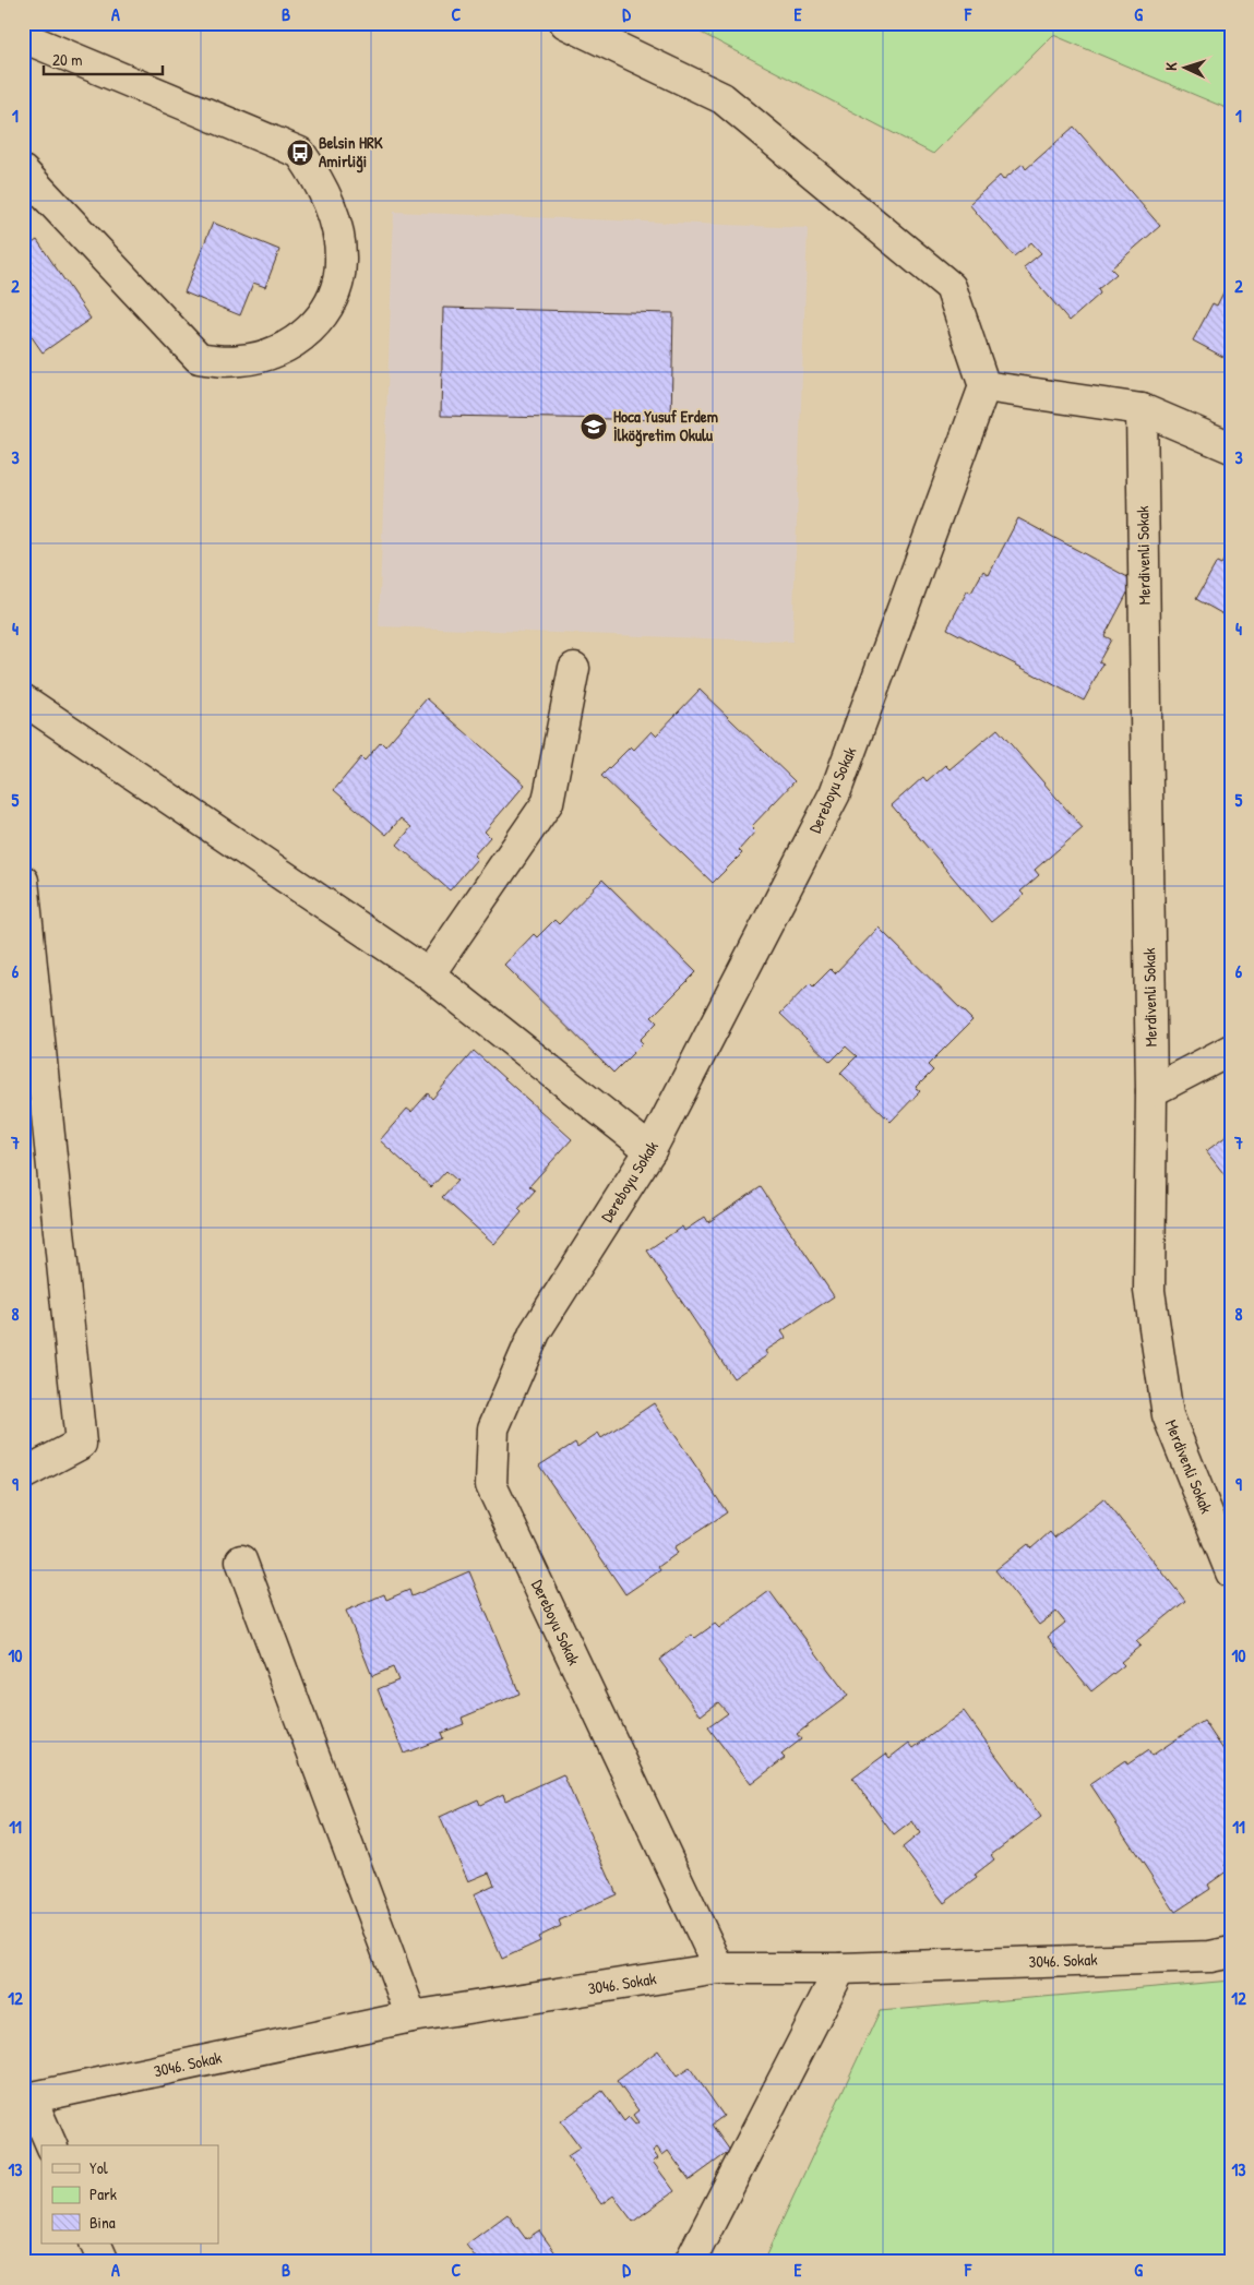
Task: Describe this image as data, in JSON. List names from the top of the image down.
{
  "streets": {
    "street": ["Merdivenli Sokak", "Dereboyu Sokak", "3046. Sokak"]
  },
  "crossings": [
    ["Dereboyu Sokak", "3046. Sokak"]
  ],
  "places": {
    "bus stop": ["Belsin HRK Amirliği"],
    "school or university": ["Hoca Yusuf Erdem İlköğretim Okulu"]
  },
  "legend": ["Yol", "Park", "Bina"],
  "scale_bar": "20 m",
  "north": "left",
  "grid": {
    "columns": [
      "A",
      "B",
      "C",
      "D",
      "E",
      "F",
      "G"
    ],
    "rows": [
      "1",
      "2",
      "3",
      "4",
      "5",
      "6",
      "7",
      "8",
      "9",
      "10",
      "11",
      "12",
      "13"
    ]
  }
}
